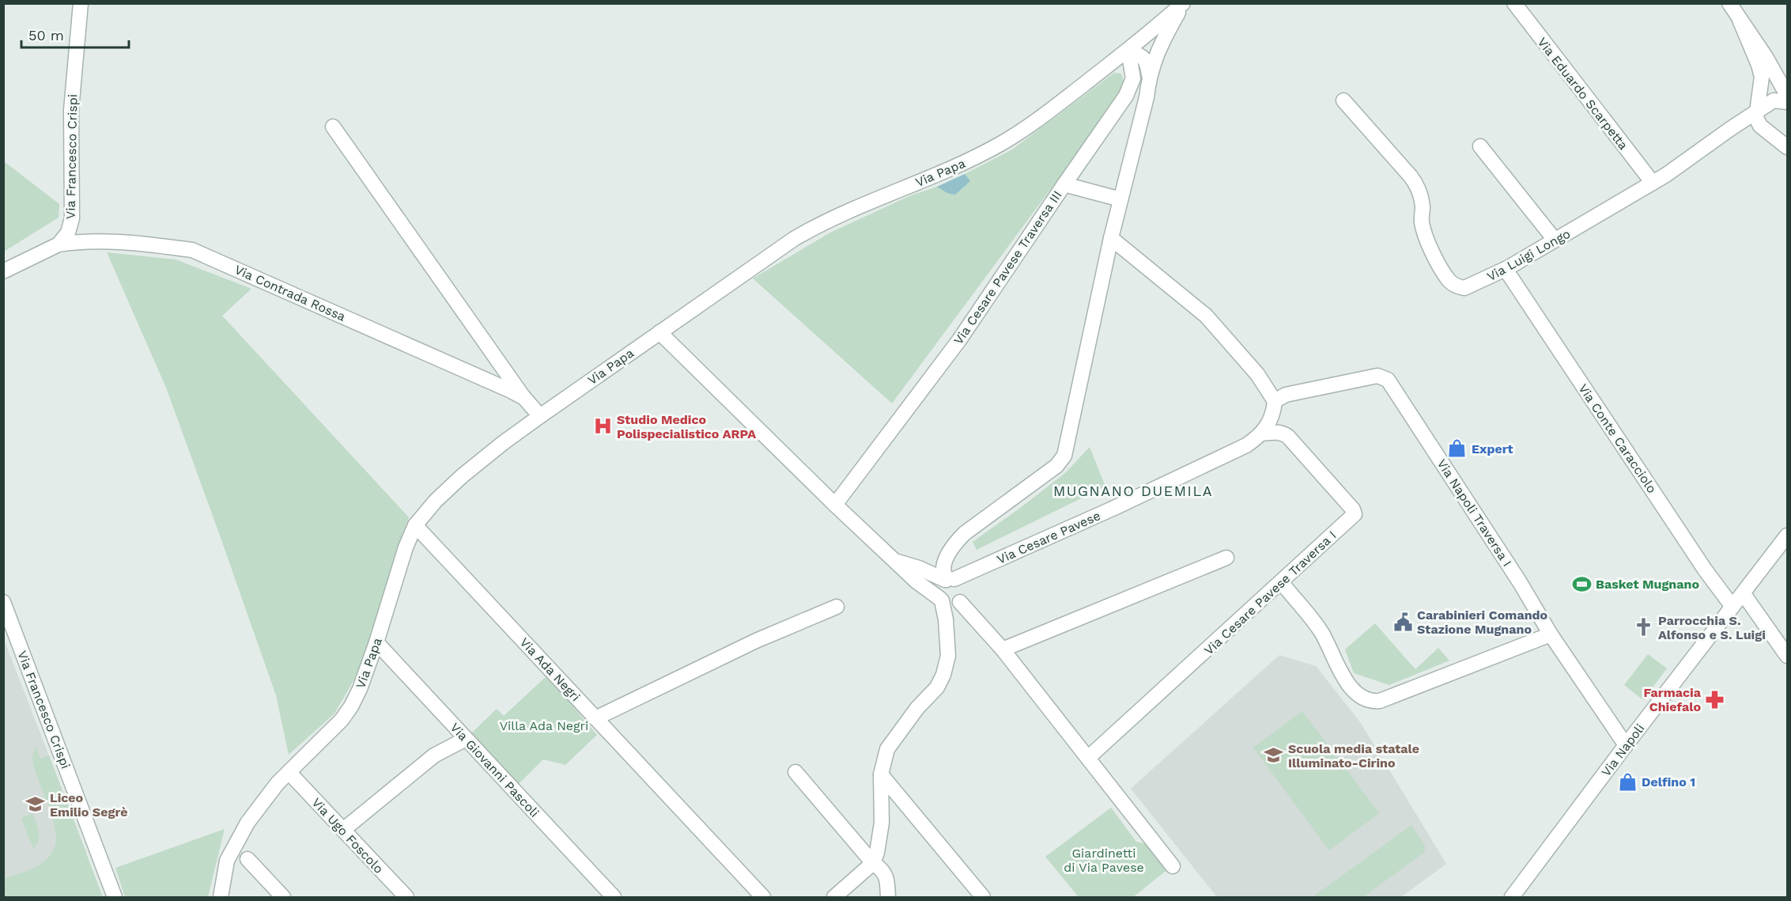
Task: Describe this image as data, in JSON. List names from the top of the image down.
{
  "streets": {
    "street": [
      "Via Eduardo Scarpetta",
      "Via Francesco Crispi",
      "Via Papa",
      "Via Luigi Longo",
      "Via Cesare Pavese Traversa III",
      "Via Contrada Rossa",
      "Via Conte Caracciolo",
      "Via Napoli Traversa I",
      "Via Cesare Pavese",
      "Via Cesare Pavese Traversa I",
      "Via Ada Negri",
      "Via Napoli",
      "Via Giovanni Pascoli",
      "Via Ugo Foscolo"
    ]
  },
  "crossings": [
    ["Via Eduardo Scarpetta", "Via Luigi Longo"],
    ["Via Francesco Crispi", "Via Contrada Rossa"],
    ["Via Papa", "Via Cesare Pavese Traversa III"],
    ["Via Papa", "Via Contrada Rossa"],
    ["Via Papa", "Via Ada Negri"],
    ["Via Papa", "Via Giovanni Pascoli"],
    ["Via Papa", "Via Ugo Foscolo"],
    ["Via Luigi Longo", "Via Conte Caracciolo"],
    ["Via Conte Caracciolo", "Via Napoli"],
    ["Via Napoli Traversa I", "Via Cesare Pavese"],
    ["Via Napoli Traversa I", "Via Napoli"],
    ["Via Cesare Pavese", "Via Cesare Pavese Traversa I"]
  ],
  "districts": ["MUGNANO DUEMILA"],
  "parks": ["Villa Ada Negri", "Giardinetti di Via Pavese"],
  "places": {
    "hospital": ["Studio Medico Polispecialistico ARPA"],
    "shop": ["Expert", "Delfino 1"],
    "sports": ["Basket Mugnano"],
    "public building": ["Carabinieri Comando Stazione Mugnano"],
    "church": ["Parrocchia S. Alfonso e S. Luigi"],
    "pharmacy": ["Farmacia Chiefalo"],
    "school or university": ["Scuola media statale Illuminato-Cirino", "Liceo Emilio Segrè"]
  },
  "scale_bar": "50 m"
}
